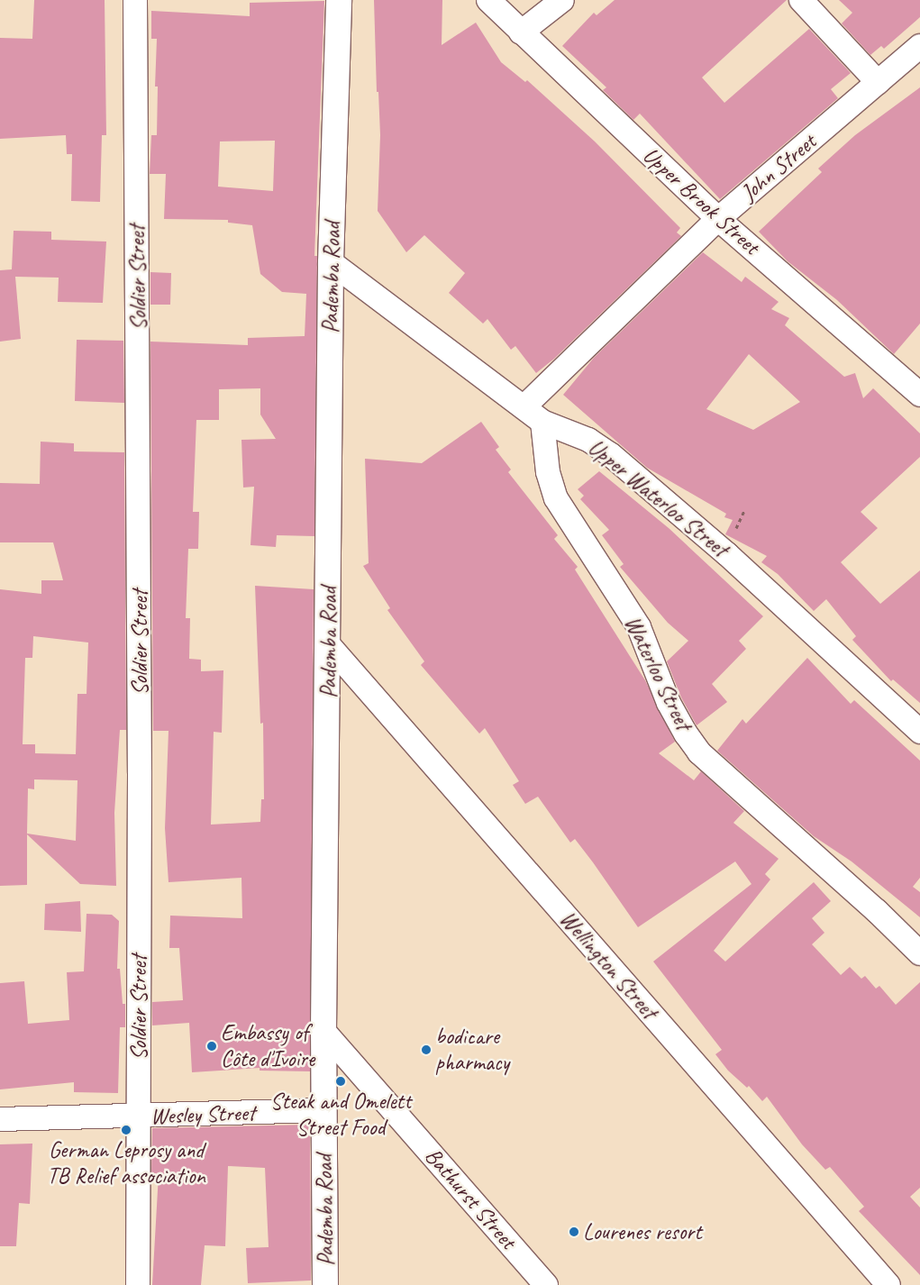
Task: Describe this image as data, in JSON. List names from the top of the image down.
{
  "streets": {
    "main road": ["Pademba Road"],
    "street": [
      "John Street",
      "Upper Brook Street",
      "Soldier Street",
      "Upper Waterloo Street",
      "Waterloo Street",
      "Wellington Street",
      "Wesley Street",
      "Bathurst Street"
    ]
  },
  "crossings": [
    ["John Street", "Upper Brook Street"],
    ["John Street", "Upper Waterloo Street"],
    ["Soldier Street", "Wesley Street"],
    ["Pademba Road", "Upper Waterloo Street"],
    ["Pademba Road", "Wellington Street"],
    ["Pademba Road", "Wesley Street"],
    ["Pademba Road", "Bathurst Street"],
    ["Upper Waterloo Street", "Waterloo Street"]
  ],
  "places": [
    "Embassy of Côte d'Ivoire",
    "bodicare pharmacy",
    "Steak and Omelett Street Food",
    "German Leprosy and TB Relief association",
    "Lourenes resort"
  ]
}
